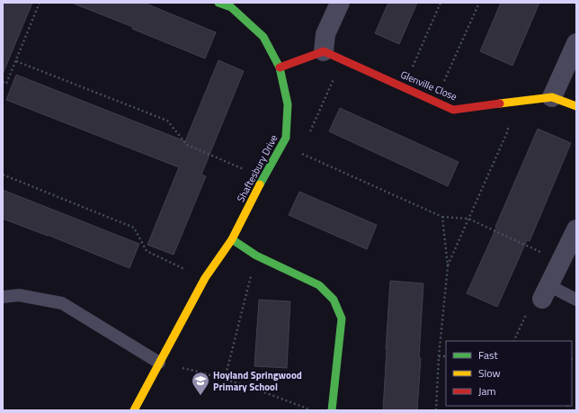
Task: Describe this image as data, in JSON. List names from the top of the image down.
{
  "streets": {
    "street": ["Glenville Close", "Shaftesbury Drive"]
  },
  "places": {
    "school or university": ["Hoyland Springwood Primary School"]
  },
  "legend": ["Fast", "Slow", "Jam"]
}
